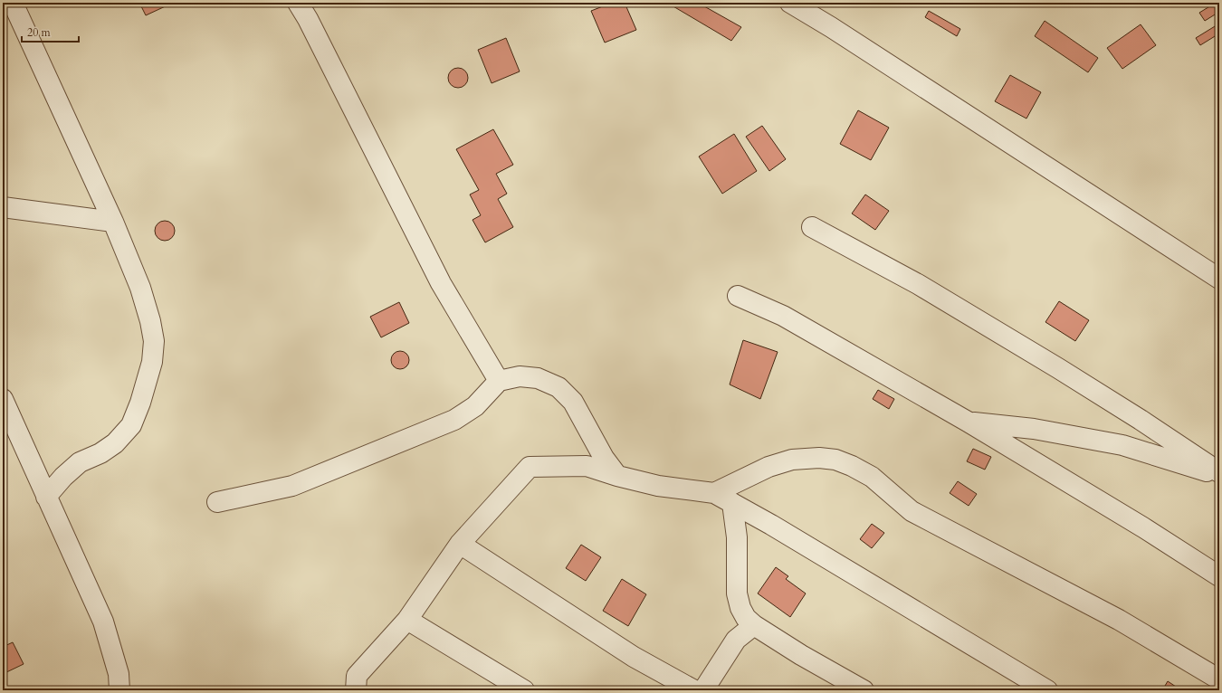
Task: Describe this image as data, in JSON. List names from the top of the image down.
{
  "scale_bar": "20 m"
}
